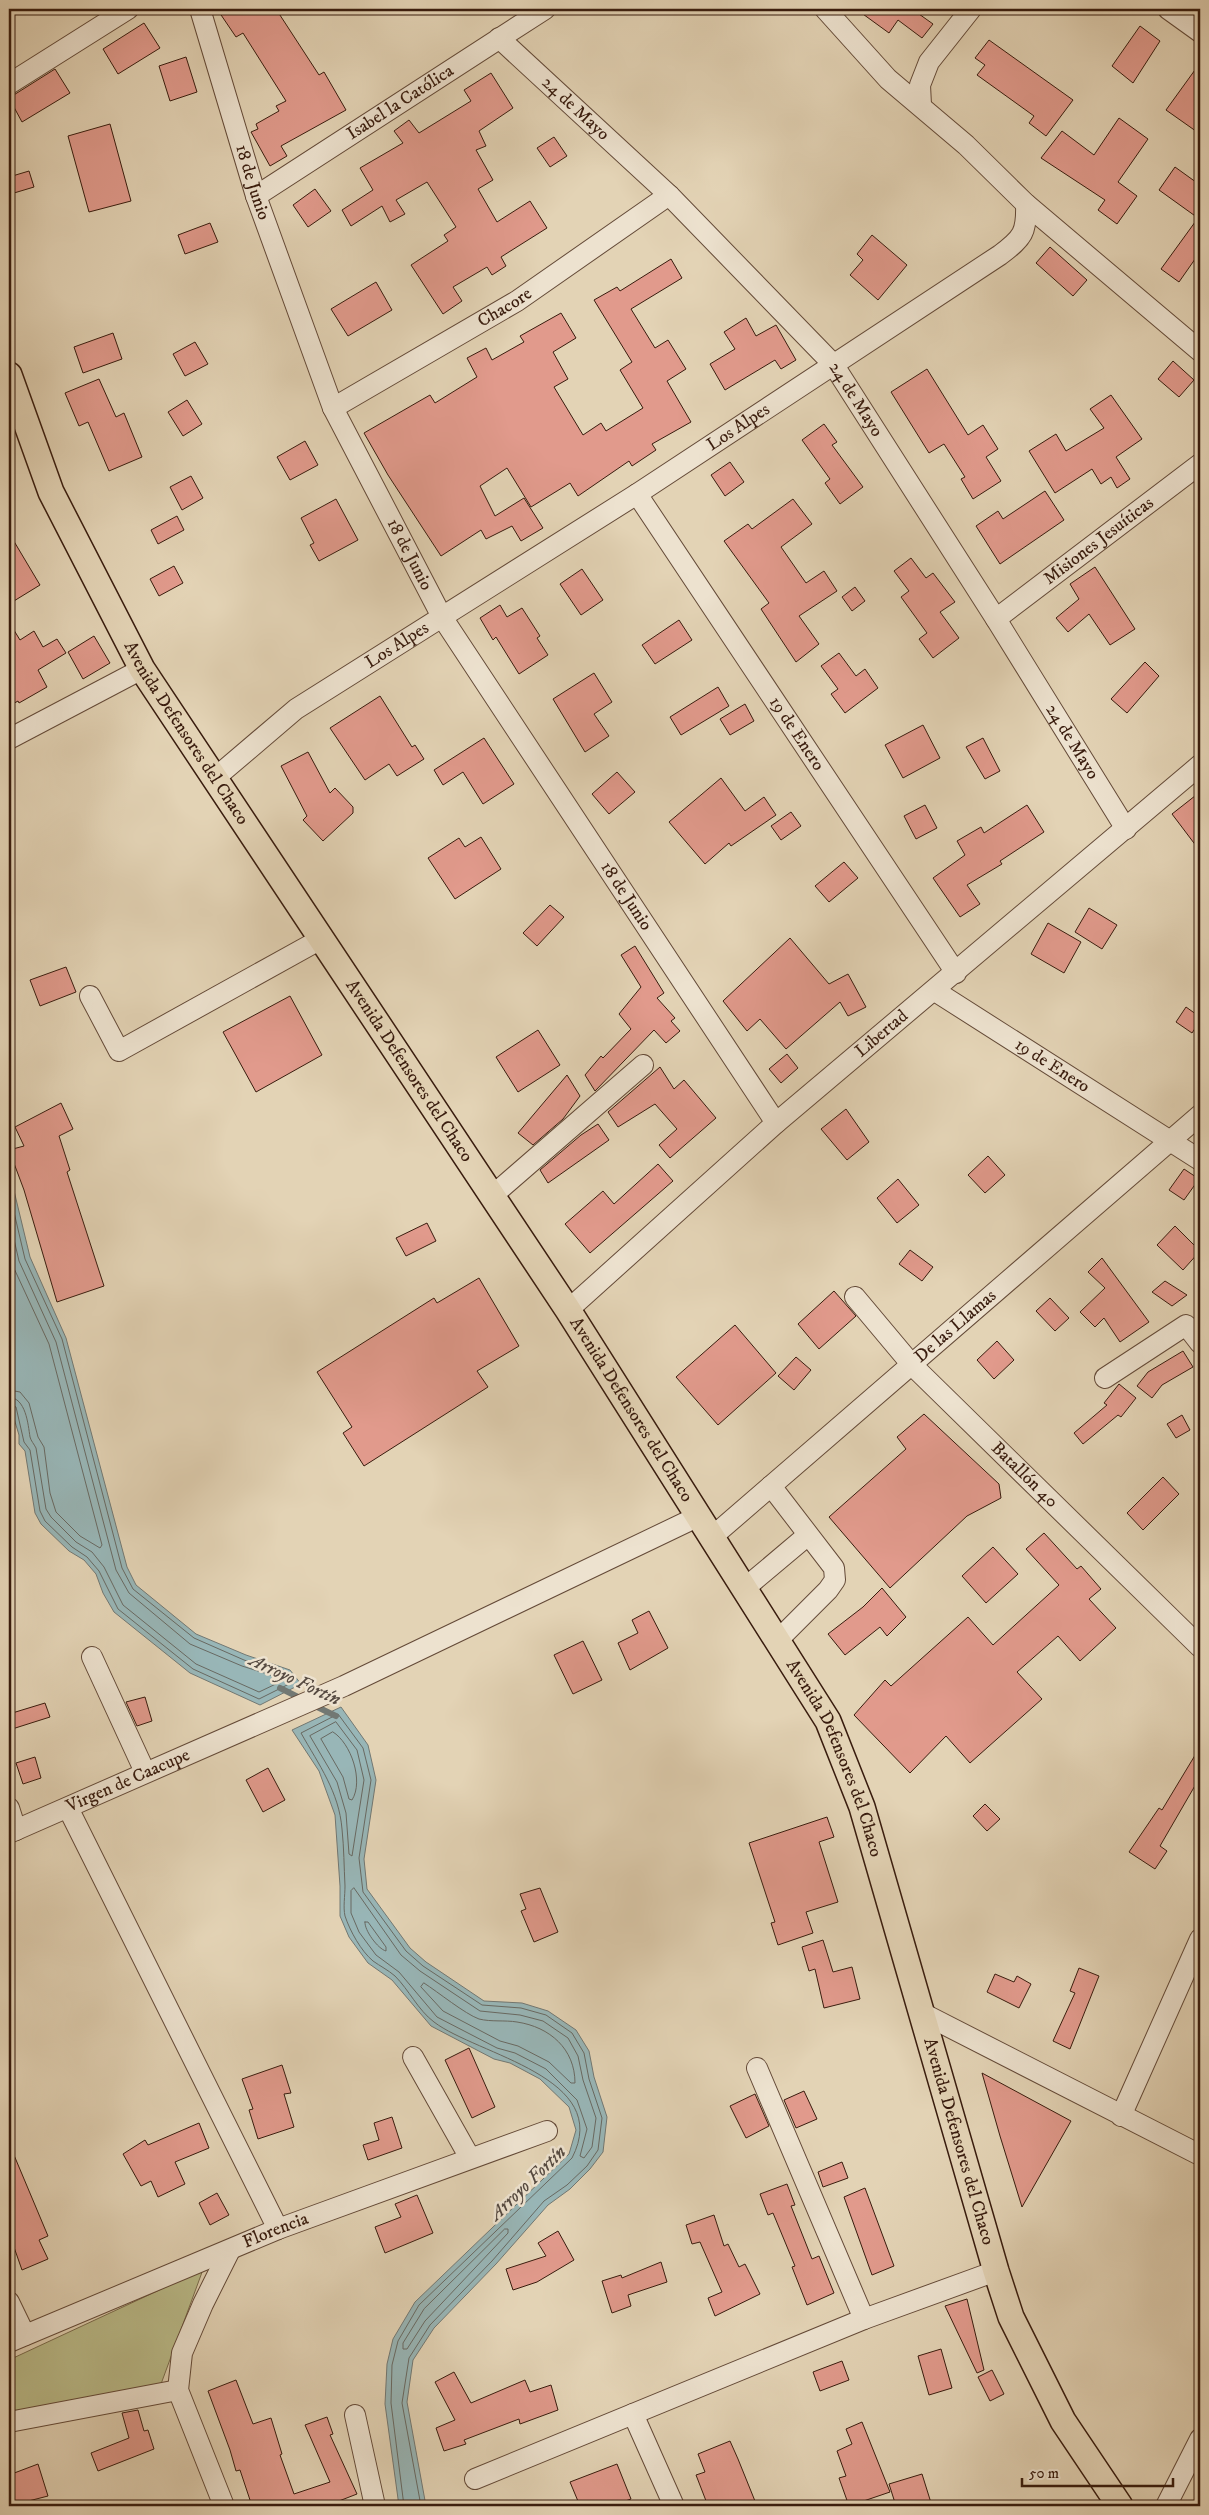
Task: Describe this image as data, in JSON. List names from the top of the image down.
{
  "streets": {
    "main road": ["Avenida Defensores del Chaco"],
    "street": [
      "Isabel la Católica",
      "24 de Mayo",
      "18 de Junio",
      "Chacore",
      "Los Alpes",
      "Misiones Jesuíticas",
      "19 de Enero",
      "Libertad",
      "De las Llamas",
      "Batallón 40",
      "Virgen de Caacupe",
      "Florencia"
    ]
  },
  "crossings": [
    ["Isabel la Católica", "24 de Mayo"],
    ["Isabel la Católica", "18 de Junio"],
    ["24 de Mayo", "Chacore"],
    ["24 de Mayo", "Los Alpes"],
    ["24 de Mayo", "Misiones Jesuíticas"],
    ["24 de Mayo", "Libertad"],
    ["18 de Junio", "Chacore"],
    ["18 de Junio", "Los Alpes"],
    ["18 de Junio", "Libertad"],
    ["Los Alpes", "Avenida Defensores del Chaco"],
    ["Los Alpes", "19 de Enero"],
    ["Avenida Defensores del Chaco", "Libertad"],
    ["Avenida Defensores del Chaco", "De las Llamas"],
    ["Avenida Defensores del Chaco", "Virgen de Caacupe"],
    ["19 de Enero", "Libertad"],
    ["19 de Enero", "De las Llamas"],
    ["De las Llamas", "Batallón 40"]
  ],
  "water": ["Arroyo Fortín"],
  "scale_bar": "50 m"
}
